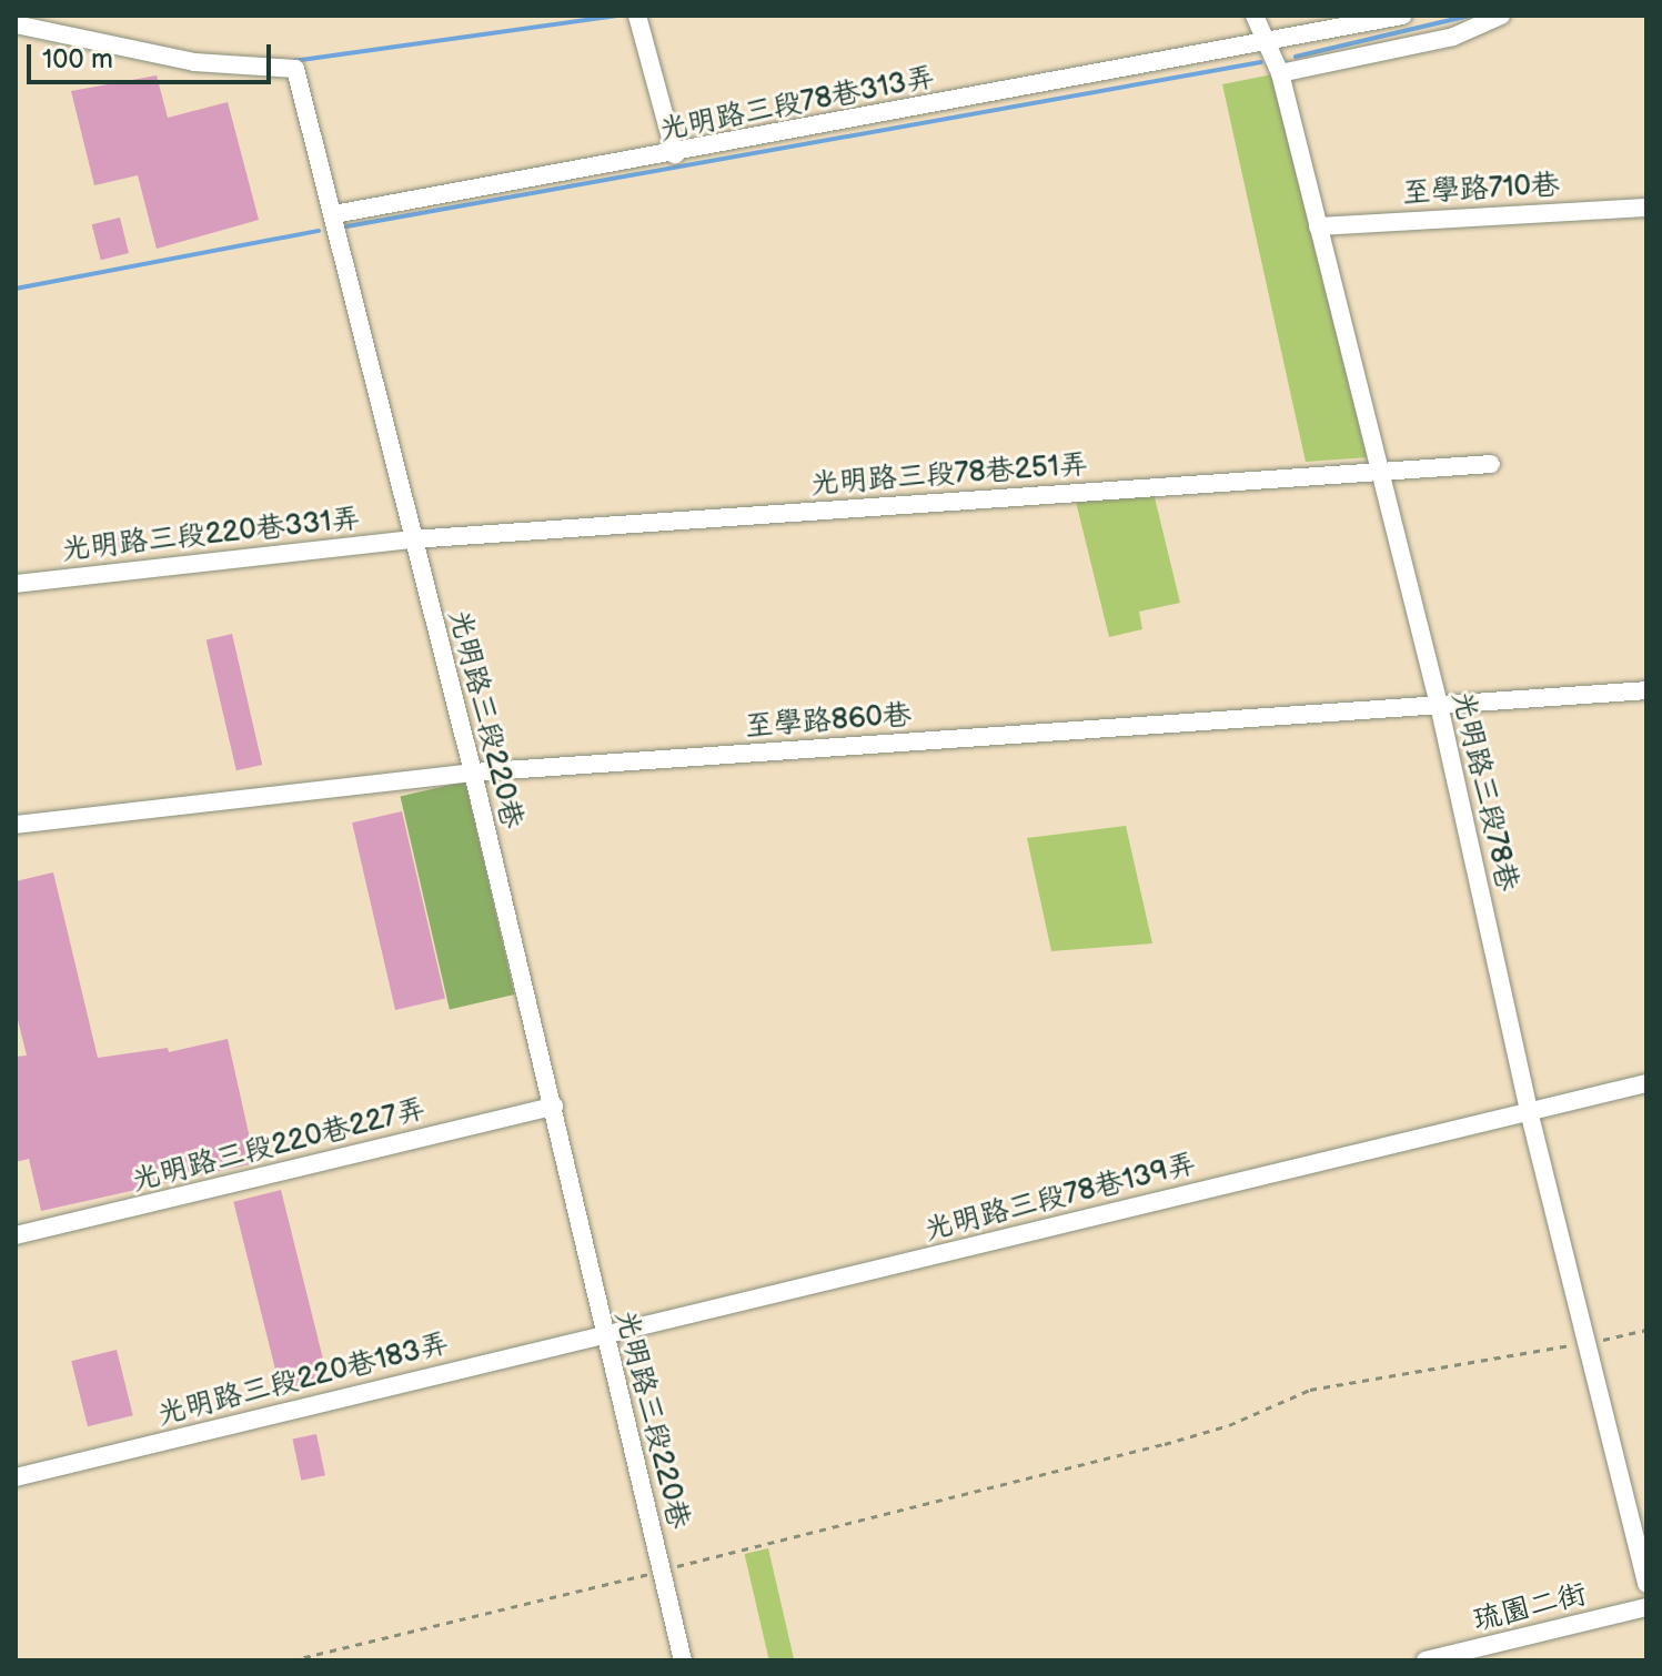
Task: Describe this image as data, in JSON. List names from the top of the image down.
{
  "streets": {
    "street": [
      "光明路三段78巷313弄",
      "至學路710巷",
      "光明路三段78巷251弄",
      "光明路三段220巷331弄",
      "光明路三段220巷",
      "至學路860巷",
      "光明路三段78巷",
      "光明路三段220巷227弄",
      "光明路三段78巷139弄",
      "光明路三段220巷183弄",
      "琉園二街"
    ]
  },
  "crossings": [
    ["光明路三段78巷313弄", "光明路三段220巷"],
    ["光明路三段78巷313弄", "光明路三段78巷"],
    ["至學路710巷", "光明路三段78巷"],
    ["光明路三段78巷251弄", "光明路三段220巷331弄"],
    ["光明路三段78巷251弄", "光明路三段220巷"],
    ["光明路三段78巷251弄", "光明路三段78巷"],
    ["光明路三段220巷331弄", "光明路三段220巷"],
    ["光明路三段220巷", "至學路860巷"],
    ["光明路三段220巷", "光明路三段220巷227弄"],
    ["光明路三段220巷", "光明路三段78巷139弄"],
    ["光明路三段220巷", "光明路三段220巷183弄"],
    ["至學路860巷", "光明路三段78巷"],
    ["光明路三段78巷", "光明路三段78巷139弄"],
    ["光明路三段78巷139弄", "光明路三段220巷183弄"]
  ],
  "scale_bar": "100 m"
}
